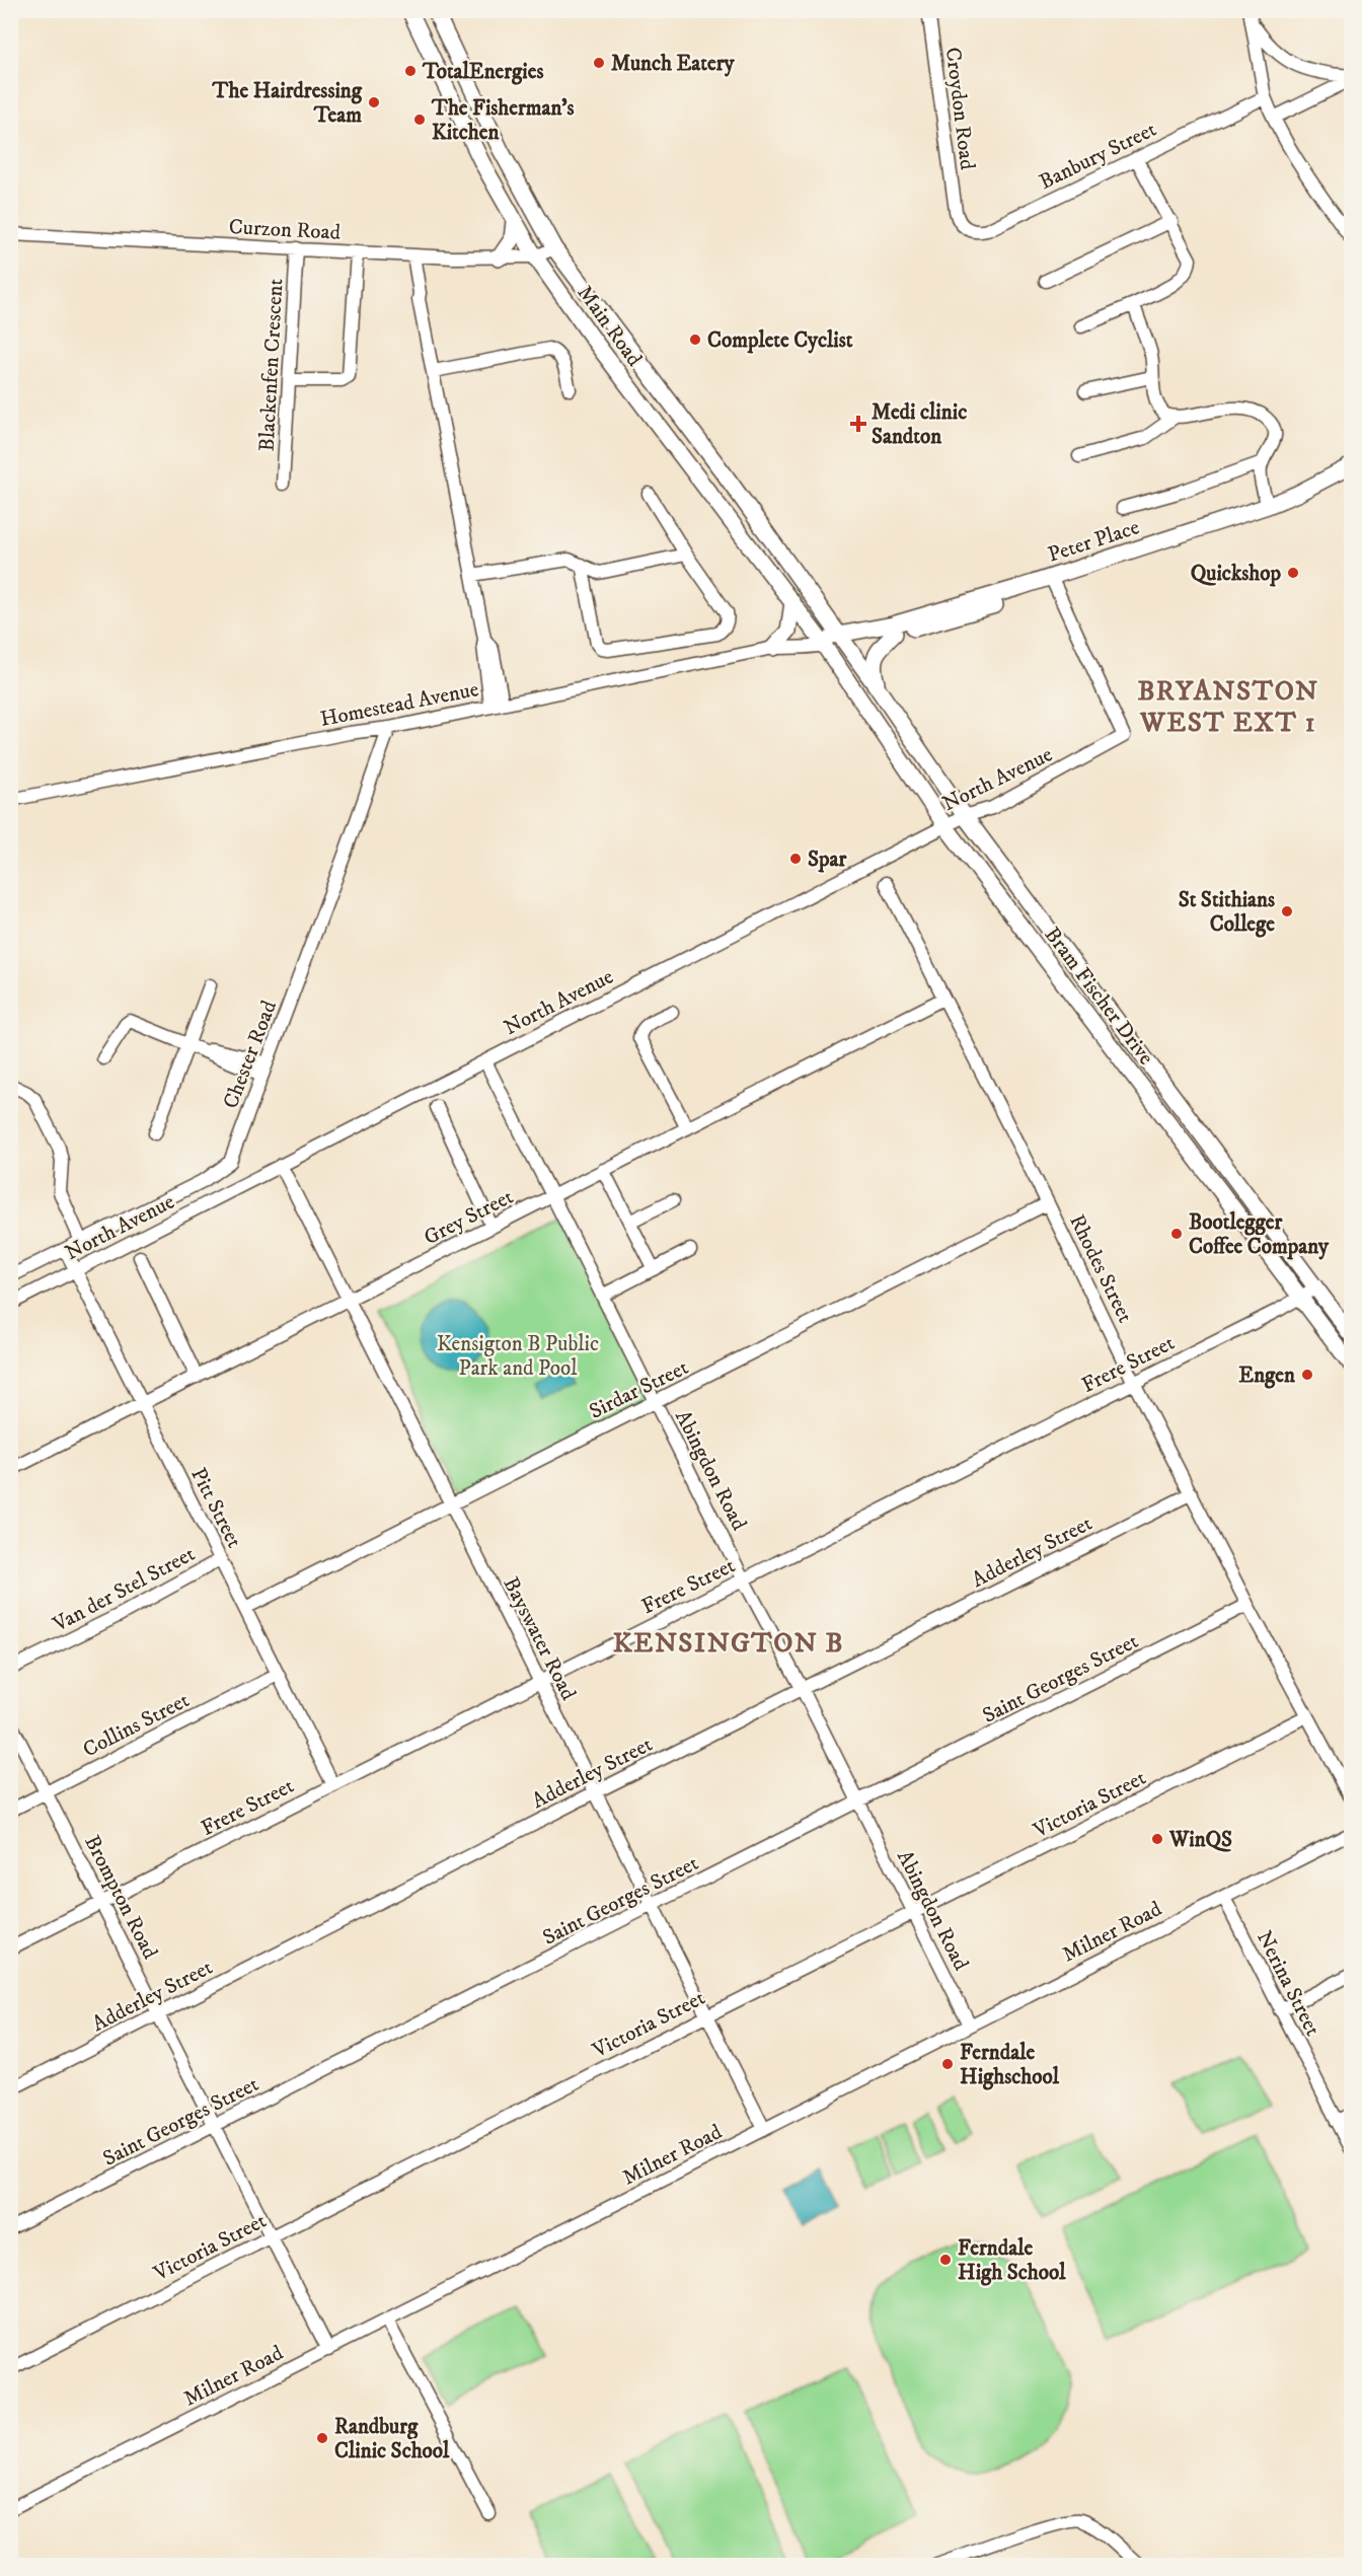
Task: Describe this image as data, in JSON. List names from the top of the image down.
{
  "streets": {
    "main road": ["Main Road", "Peter Place", "Bram Fischer Drive"],
    "street": [
      "Croydon Road",
      "Banbury Street",
      "Curzon Road",
      "Blackenfen Crescent",
      "Homestead Avenue",
      "North Avenue",
      "Chester Road",
      "Grey Street",
      "Rhodes Street",
      "Frere Street",
      "Sirdar Street",
      "Abingdon Road",
      "Pitt Street",
      "Adderley Street",
      "Van der Stel Street",
      "Bayswater Road",
      "Saint Georges Street",
      "Collins Street",
      "Victoria Street",
      "Brompton Road",
      "Milner Road",
      "Nerina Street"
    ]
  },
  "crossings": [
    ["Croydon Road", "Banbury Street"],
    ["Curzon Road", "Main Road"],
    ["Curzon Road", "Blackenfen Crescent"],
    ["Main Road", "Peter Place"],
    ["Main Road", "Homestead Avenue"],
    ["Main Road", "Bram Fischer Drive"],
    ["Peter Place", "North Avenue"],
    ["Peter Place", "Bram Fischer Drive"],
    ["Homestead Avenue", "Bram Fischer Drive"],
    ["Homestead Avenue", "Chester Road"],
    ["North Avenue", "Bram Fischer Drive"],
    ["North Avenue", "Abingdon Road"],
    ["North Avenue", "Pitt Street"],
    ["North Avenue", "Bayswater Road"],
    ["Bram Fischer Drive", "Frere Street"],
    ["Chester Road", "Pitt Street"],
    ["Grey Street", "Rhodes Street"],
    ["Grey Street", "Abingdon Road"],
    ["Grey Street", "Pitt Street"],
    ["Grey Street", "Bayswater Road"],
    ["Rhodes Street", "Frere Street"],
    ["Rhodes Street", "Sirdar Street"],
    ["Rhodes Street", "Adderley Street"],
    ["Rhodes Street", "Saint Georges Street"],
    ["Rhodes Street", "Victoria Street"],
    ["Frere Street", "Abingdon Road"],
    ["Frere Street", "Pitt Street"],
    ["Frere Street", "Bayswater Road"],
    ["Frere Street", "Brompton Road"],
    ["Sirdar Street", "Abingdon Road"],
    ["Sirdar Street", "Pitt Street"],
    ["Sirdar Street", "Bayswater Road"],
    ["Abingdon Road", "Adderley Street"],
    ["Abingdon Road", "Saint Georges Street"],
    ["Abingdon Road", "Victoria Street"],
    ["Abingdon Road", "Milner Road"],
    ["Pitt Street", "Van der Stel Street"],
    ["Pitt Street", "Collins Street"],
    ["Adderley Street", "Bayswater Road"],
    ["Adderley Street", "Brompton Road"],
    ["Bayswater Road", "Saint Georges Street"],
    ["Bayswater Road", "Victoria Street"],
    ["Bayswater Road", "Milner Road"],
    ["Saint Georges Street", "Brompton Road"],
    ["Collins Street", "Brompton Road"],
    ["Victoria Street", "Brompton Road"],
    ["Brompton Road", "Milner Road"],
    ["Milner Road", "Nerina Street"]
  ],
  "districts": ["BRYANSTON WEST EXT 1", "KENSINGTON B"],
  "parks": ["Kensigton B Public Park and Pool"],
  "places": {
    "other": [
      "Munch Eatery",
      "TotalEnergies",
      "The Hairdressing Team",
      "The Fisherman's Kitchen",
      "Complete Cyclist",
      "Quickshop",
      "Spar",
      "St Stithians College",
      "Bootlegger Coffee Company",
      "Engen",
      "WinQS",
      "Ferndale Highschool",
      "Ferndale High School",
      "Randburg Clinic School"
    ],
    "health": ["Medi clinic Sandton"]
  }
}
